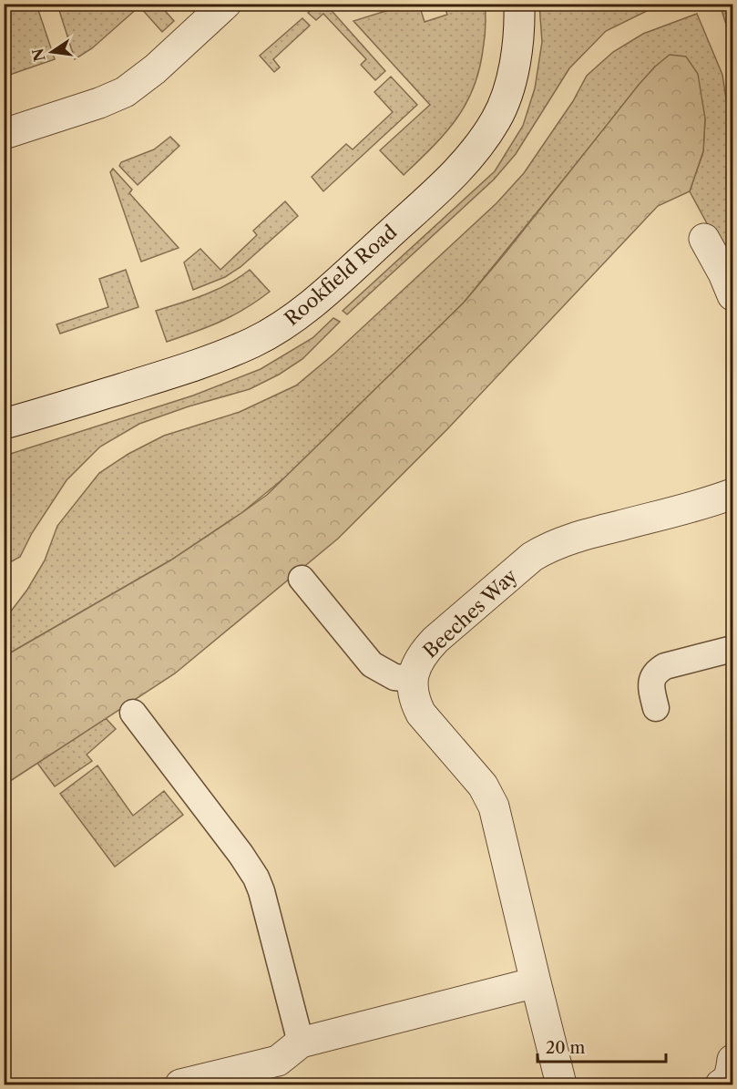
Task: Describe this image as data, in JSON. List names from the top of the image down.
{
  "streets": {
    "street": ["Rookfield Road", "Beeches Way"]
  },
  "scale_bar": "20 m",
  "north": "left"
}
